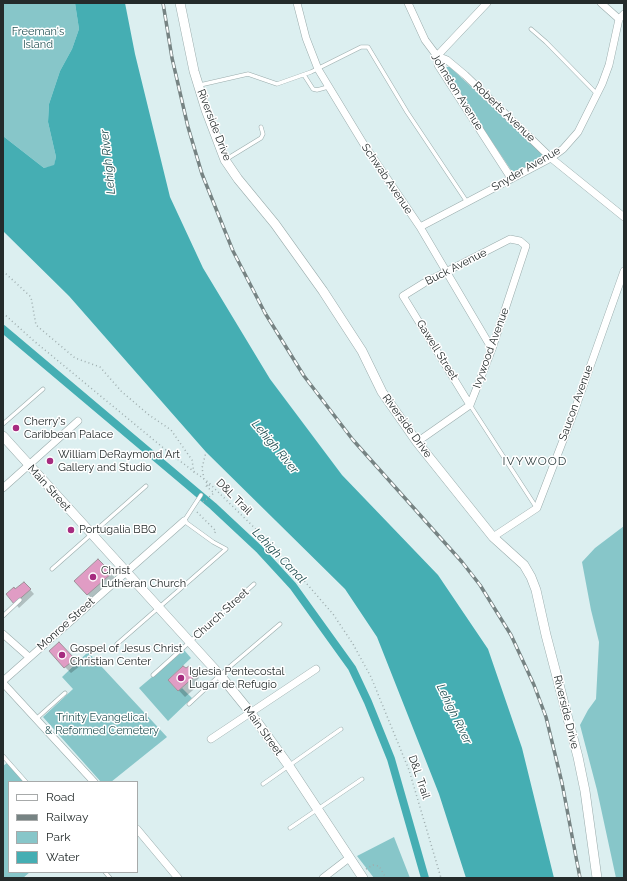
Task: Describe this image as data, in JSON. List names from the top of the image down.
{
  "streets": {
    "street": [
      "Johnston Avenue",
      "Roberts Avenue",
      "Riverside Drive",
      "Snyder Avenue",
      "Schwab Avenue",
      "Buck Avenue",
      "Ivywood Avenue",
      "Gawell Street",
      "Saucon Avenue",
      "Main Street",
      "Monroe Street"
    ],
    "lane": ["Church Street"],
    "path": ["D&L Trail"]
  },
  "crossings": [
    ["Johnston Avenue", "Roberts Avenue"],
    ["Johnston Avenue", "Snyder Avenue"],
    ["Roberts Avenue", "Snyder Avenue"],
    ["Snyder Avenue", "Schwab Avenue"],
    ["Schwab Avenue", "Buck Avenue"],
    ["Schwab Avenue", "Ivywood Avenue"],
    ["Buck Avenue", "Ivywood Avenue"],
    ["Buck Avenue", "Gawell Street"],
    ["Ivywood Avenue", "Gawell Street"],
    ["Main Street", "Church Street"],
    ["Main Street", "Monroe Street"]
  ],
  "districts": ["IVYWOOD"],
  "water": ["Lehigh River", "Lehigh Canal"],
  "parks": ["Freeman's Island", "Trinity Evangelical & Reformed Cemetery"],
  "places": [
    "Cherry's Caribbean Palace",
    "William DeRaymond Art Gallery and Studio",
    "Portugalia BBQ",
    "Christ Lutheran Church",
    "Gospel of Jesus Christ Christian Center",
    "Iglesia Pentecostal Lugar de Refugio"
  ],
  "legend": [
    "Road",
    "Railway",
    "Park",
    "Water"
  ]
}
